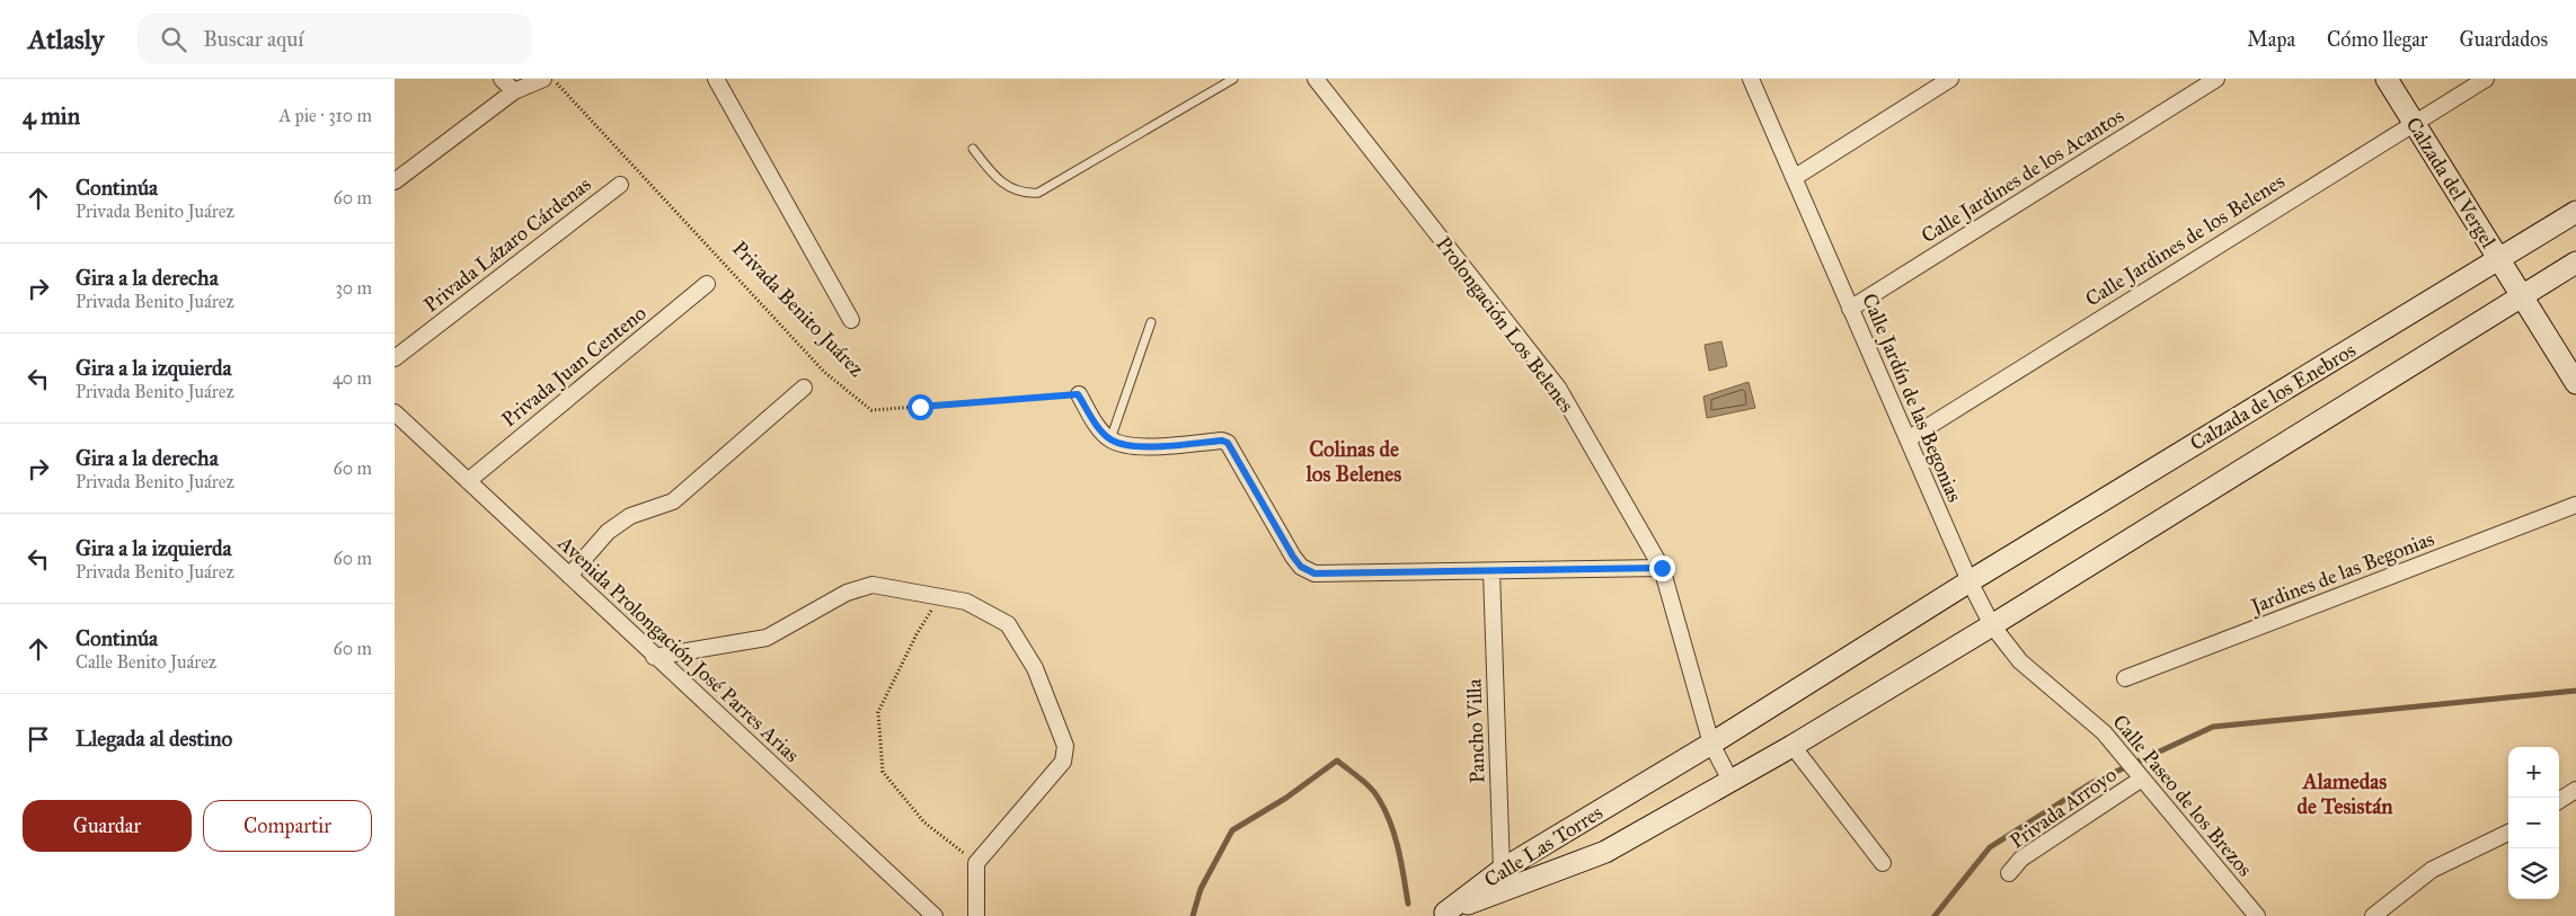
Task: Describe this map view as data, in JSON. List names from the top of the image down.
{
  "streets": {
    "main road": ["Calzada del Vergel", "Calzada de los Enebros", "Calle Las Torres"],
    "street": [
      "Calle Jardines de los Acantos",
      "Calle Jardines de los Belenes",
      "Privada Lázaro Cárdenas",
      "Prolongación Los Belenes",
      "Privada Juan Centeno",
      "Calle Jardín de las Begonias",
      "Jardines de las Begonias",
      "Avenida Prolongación José Parres Arias",
      "Pancho Villa",
      "Calle Paseo de los Brezos",
      "Privada Arroyo"
    ],
    "path": ["Privada Benito Juárez"]
  },
  "crossings": [
    ["Calle Jardines de los Acantos", "Calle Jardín de las Begonias"],
    ["Calzada del Vergel", "Calle Jardines de los Belenes"],
    ["Calzada del Vergel", "Calzada de los Enebros"],
    ["Calle Jardines de los Belenes", "Calle Jardín de las Begonias"],
    ["Prolongación Los Belenes", "Calle Las Torres"],
    ["Privada Juan Centeno", "Avenida Prolongación José Parres Arias"],
    ["Calzada de los Enebros", "Calle Jardín de las Begonias"],
    ["Calzada de los Enebros", "Calle Las Torres"],
    ["Calle Jardín de las Begonias", "Calle Paseo de los Brezos"],
    ["Calle Jardín de las Begonias", "Calle Las Torres"],
    ["Pancho Villa", "Calle Las Torres"],
    ["Calle Paseo de los Brezos", "Privada Arroyo"]
  ],
  "districts": ["Colinas de los Belenes", "Alamedas de Tesistán"],
  "page": {
    "header": "Atlasly",
    "search": "Buscar aquí",
    "nav": ["Mapa", "Cómo llegar", "Guardados"],
    "heading": ["4 min", "A pie · 310 m"],
    "list": [
      ["Continúa", "Privada Benito Juárez", "60 m"],
      ["Gira a la derecha", "Privada Benito Juárez", "30 m"],
      ["Gira a la izquierda", "Privada Benito Juárez", "40 m"],
      ["Gira a la derecha", "Privada Benito Juárez", "60 m"],
      ["Gira a la izquierda", "Privada Benito Juárez", "60 m"],
      ["Continúa", "Calle Benito Juárez", "60 m"],
      "Llegada al destino"
    ],
    "map_buttons": ["+", "−"],
    "buttons": ["Guardar", "Compartir"]
  }
}
